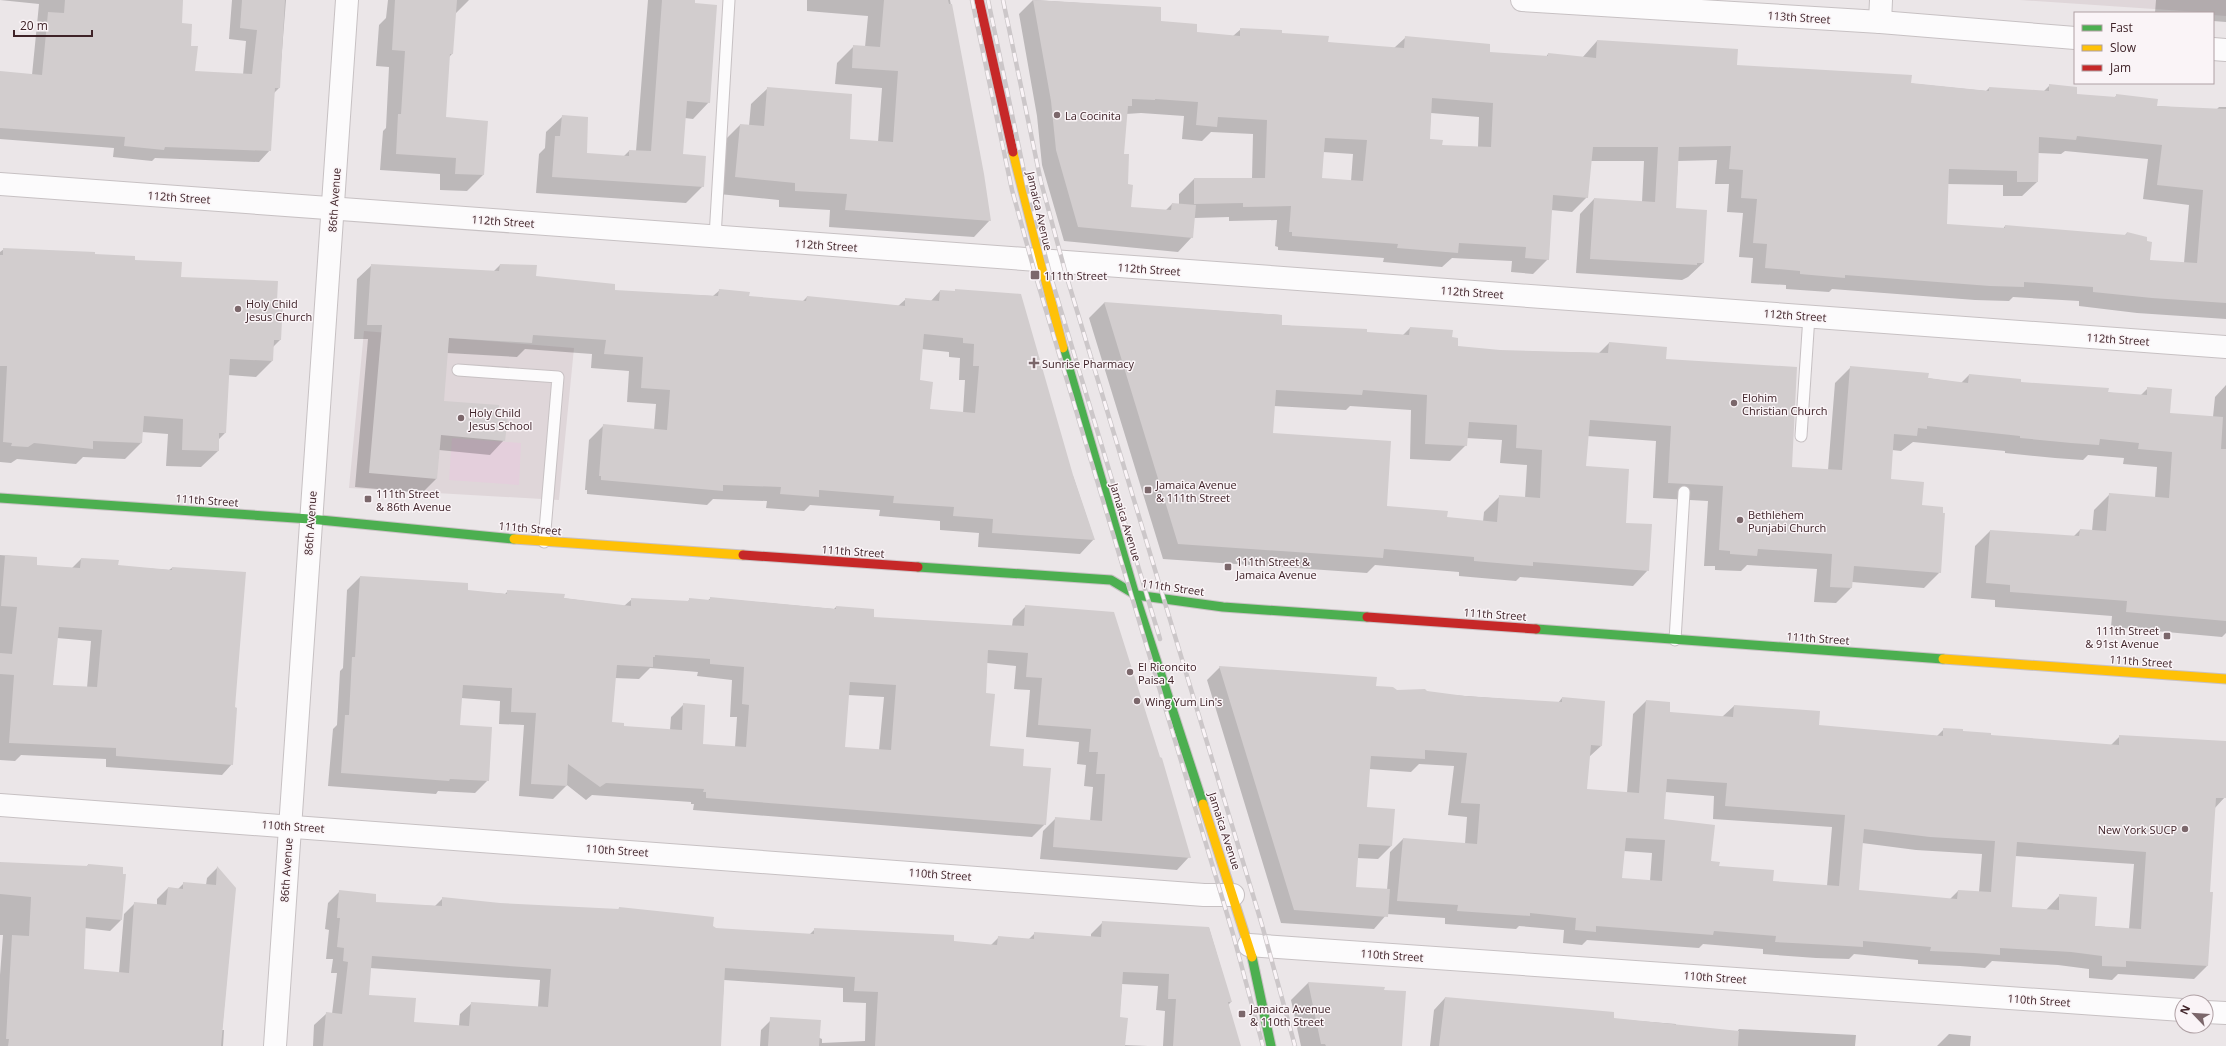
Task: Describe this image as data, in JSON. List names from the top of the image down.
{
  "streets": {
    "street": [
      "113th Street",
      "112th Street",
      "86th Avenue",
      "Jamaica Avenue",
      "111th Street",
      "110th Street"
    ]
  },
  "crossings": [
    ["112th Street", "86th Avenue"],
    ["112th Street", "Jamaica Avenue"],
    ["86th Avenue", "111th Street"],
    ["86th Avenue", "110th Street"],
    ["Jamaica Avenue", "111th Street"],
    ["Jamaica Avenue", "110th Street"]
  ],
  "places": {
    "other": [
      "La Cocinita",
      "Holy Child Jesus Church",
      "Elohim Christian Church",
      "Holy Child Jesus School",
      "Bethlehem Punjabi Church",
      "El Riconcito Paisa 4",
      "Wing Yum Lin's",
      "New York SUCP"
    ],
    "transit": [
      "111th Street",
      "Jamaica Avenue & 111th Street",
      "111th Street & 86th Avenue",
      "111th Street & Jamaica Avenue",
      "111th Street & 91st Avenue",
      "Jamaica Avenue & 110th Street"
    ],
    "health": ["Sunrise Pharmacy"]
  },
  "legend": ["Fast", "Slow", "Jam"],
  "scale_bar": "20 m",
  "north": "top left"
}
